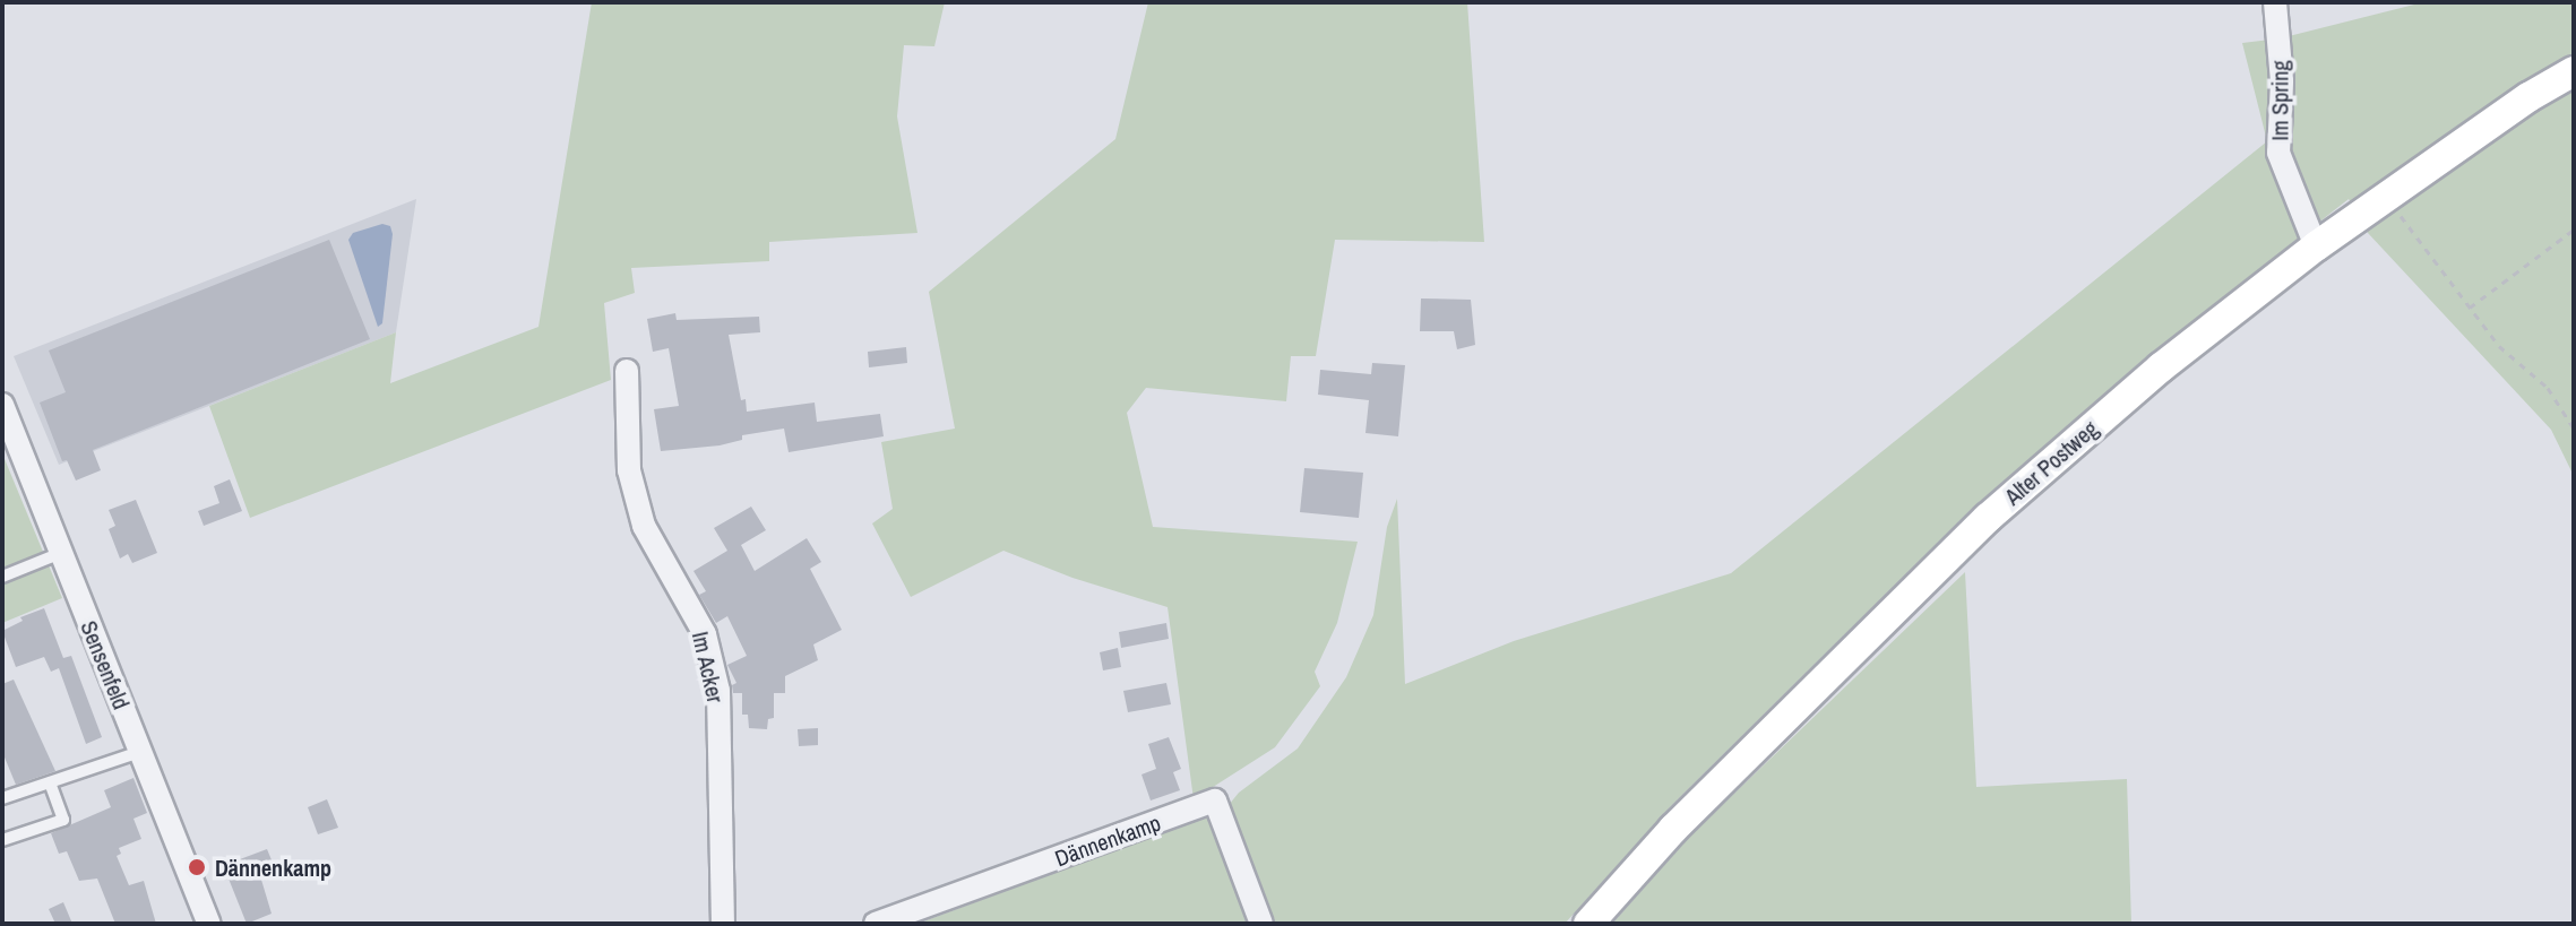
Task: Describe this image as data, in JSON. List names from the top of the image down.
{
  "streets": {
    "main road": ["Alter Postweg"],
    "street": [
      "Im Spring",
      "Sensenfeld",
      "Im Acker",
      "Dännenkamp"
    ]
  },
  "crossings": [
    ["Im Spring", "Alter Postweg"]
  ],
  "places": ["Dännenkamp"]
}
